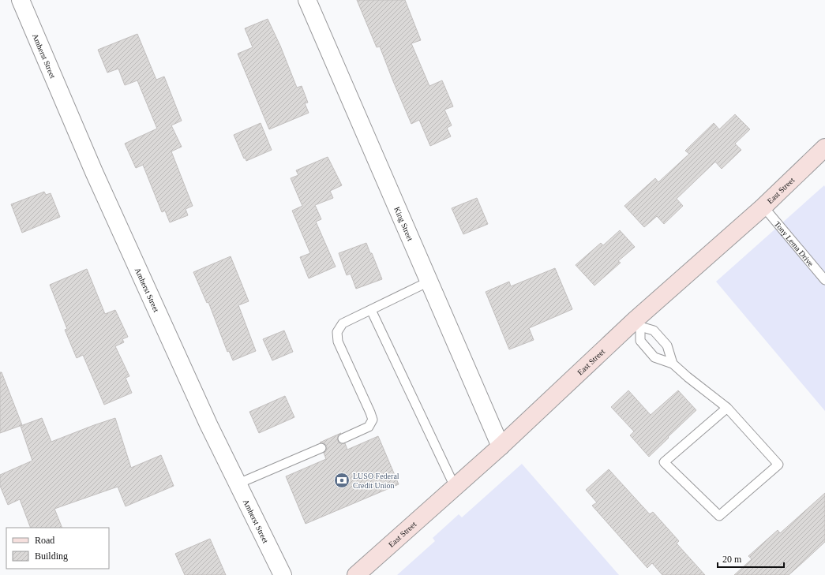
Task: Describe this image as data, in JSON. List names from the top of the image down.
{
  "streets": {
    "main road": ["East Street"],
    "street": ["Amherst Street", "King Street"],
    "lane": ["Tony Lema Drive"]
  },
  "crossings": [
    ["East Street", "King Street"],
    ["East Street", "Tony Lema Drive"]
  ],
  "places": {
    "bank": ["LUSO Federal Credit Union"]
  },
  "legend": ["Road", "Building"],
  "scale_bar": "20 m"
}
